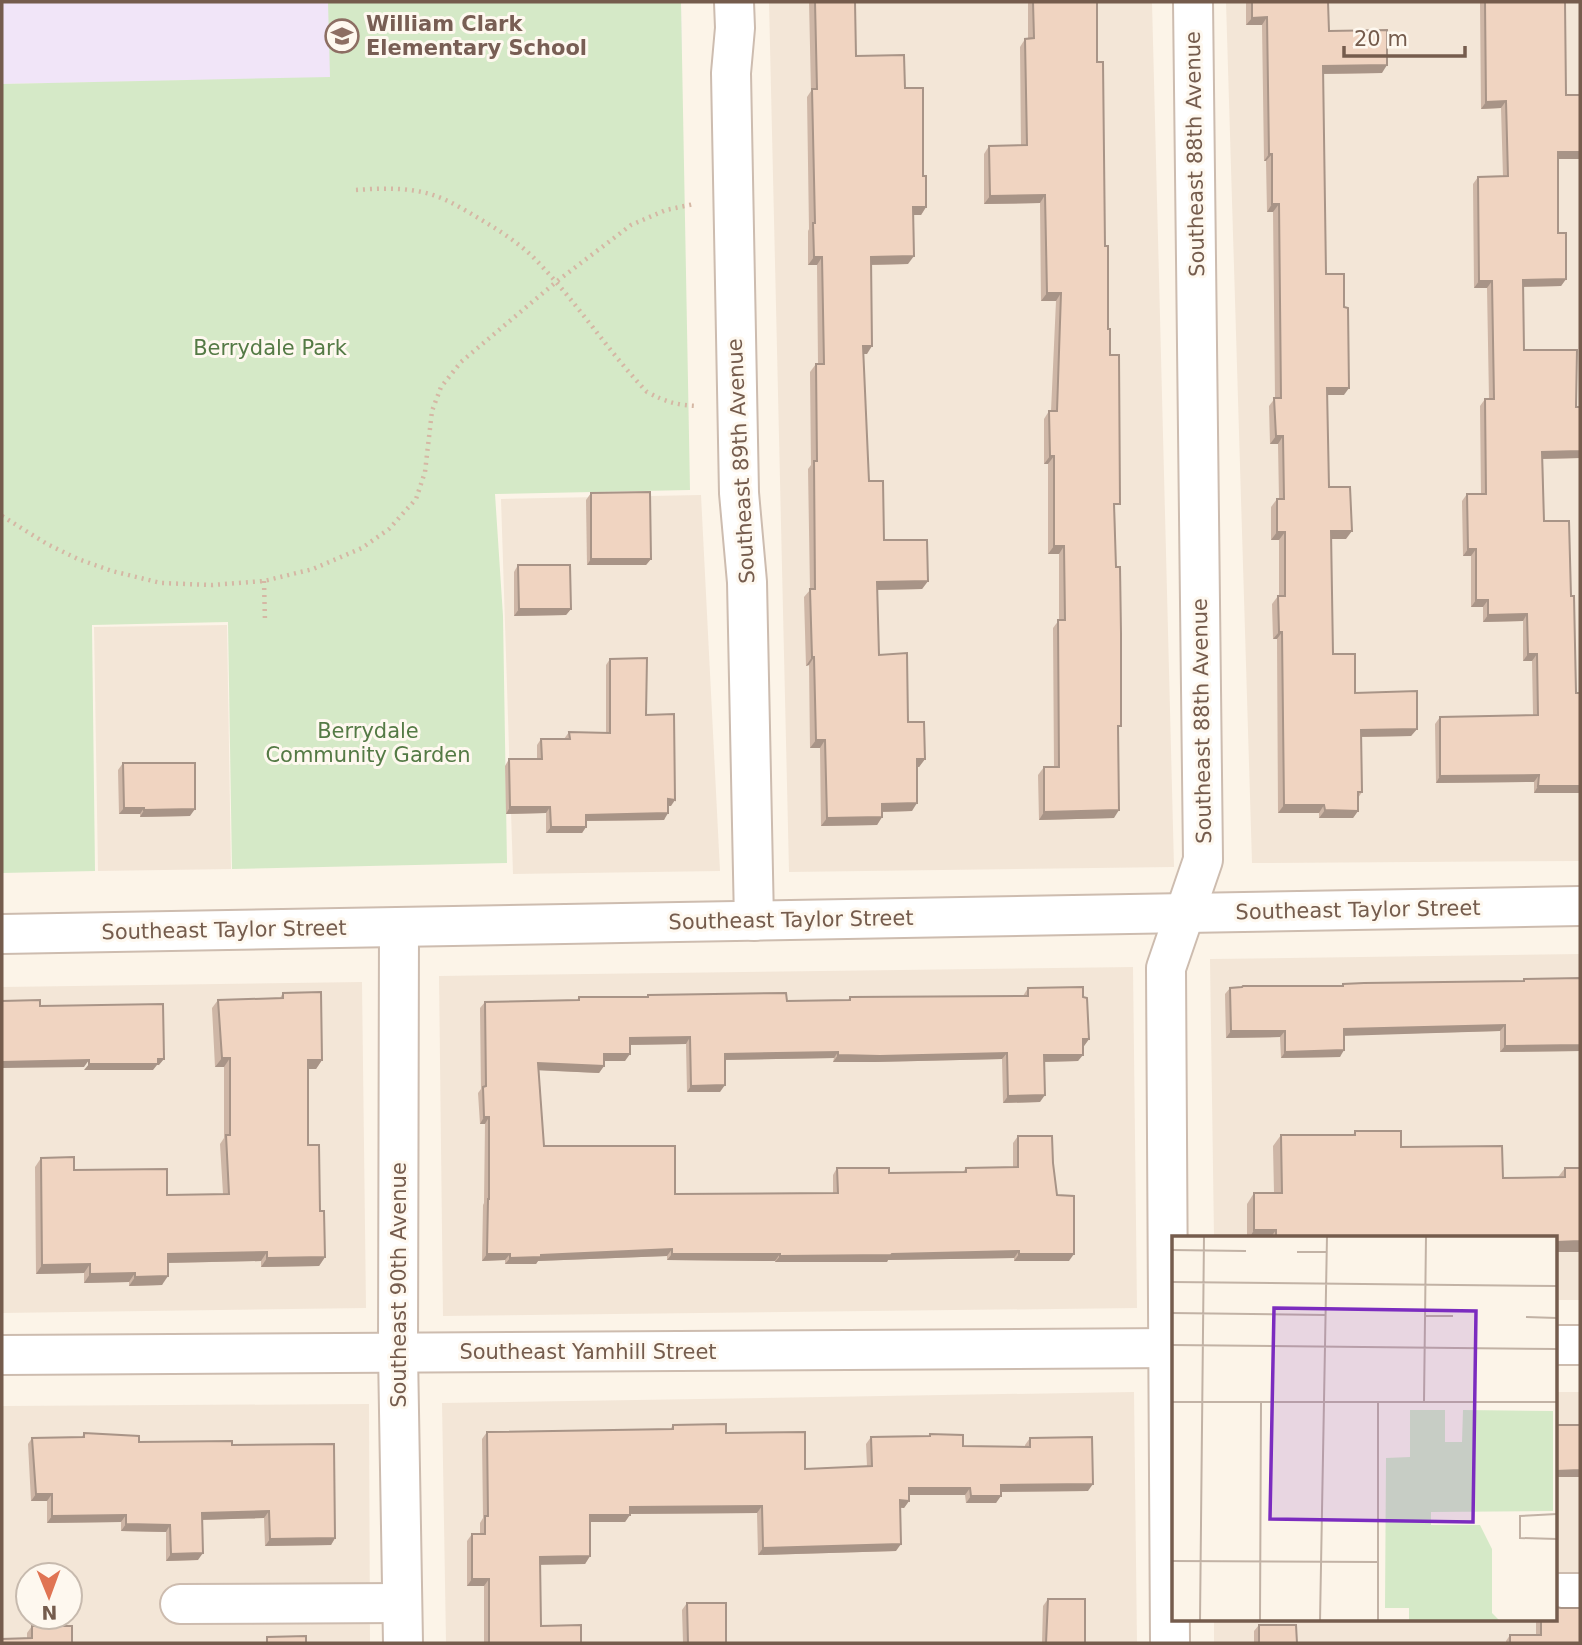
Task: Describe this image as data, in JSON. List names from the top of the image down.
{
  "streets": {
    "street": [
      "Southeast 88th Avenue",
      "Southeast 89th Avenue",
      "Southeast Taylor Street",
      "Southeast 90th Avenue",
      "Southeast Yamhill Street"
    ]
  },
  "crossings": [
    ["Southeast 88th Avenue", "Southeast Taylor Street"],
    ["Southeast 88th Avenue", "Southeast Yamhill Street"],
    ["Southeast 89th Avenue", "Southeast Taylor Street"],
    ["Southeast Taylor Street", "Southeast 90th Avenue"],
    ["Southeast 90th Avenue", "Southeast Yamhill Street"]
  ],
  "parks": ["Berrydale Park", "Berrydale Community Garden"],
  "places": {
    "school or university": ["William Clark Elementary School"]
  },
  "scale_bar": "20 m",
  "north": "bottom"
}
